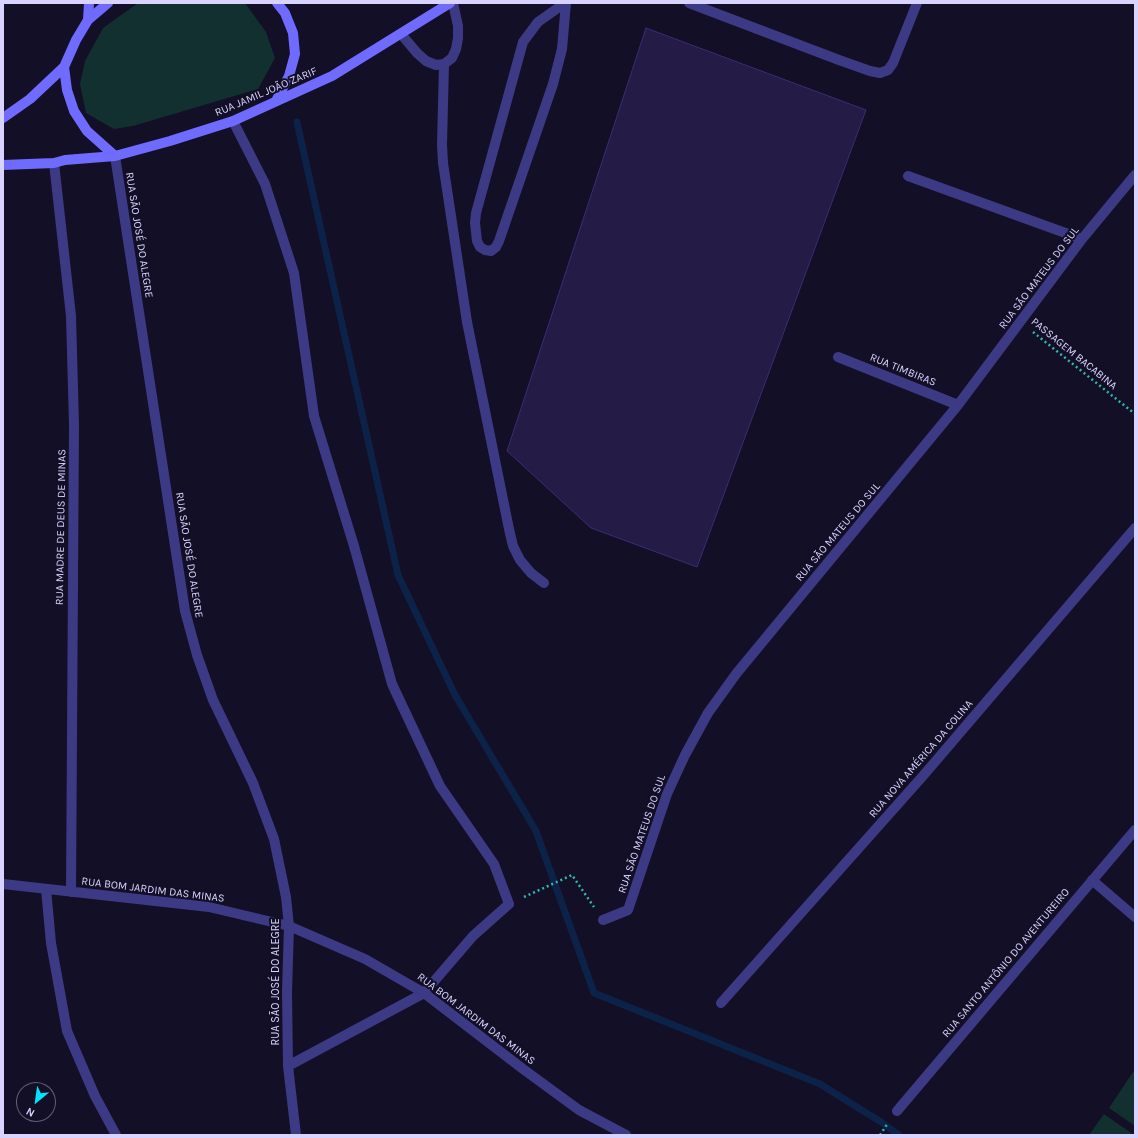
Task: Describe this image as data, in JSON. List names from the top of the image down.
{
  "streets": {
    "main road": ["RUA JAMIL JOÃO ZARIF"],
    "street": [
      "RUA SÃO JOSÉ DO ALEGRE",
      "RUA SÃO MATEUS DO SUL",
      "RUA TIMBIRAS",
      "RUA MADRE DE DEUS DE MINAS",
      "RUA NOVA AMÉRICA DA COLINA",
      "RUA BOM JARDIM DAS MINAS",
      "RUA SANTO ANTÔNIO DO AVENTUREIRO"
    ],
    "path": ["PASSAGEM BACABINA"]
  },
  "crossings": [
    ["RUA JAMIL JOÃO ZARIF", "RUA SÃO JOSÉ DO ALEGRE"],
    ["RUA JAMIL JOÃO ZARIF", "RUA MADRE DE DEUS DE MINAS"],
    ["RUA SÃO JOSÉ DO ALEGRE", "RUA BOM JARDIM DAS MINAS"],
    ["RUA SÃO MATEUS DO SUL", "PASSAGEM BACABINA"],
    ["RUA SÃO MATEUS DO SUL", "RUA TIMBIRAS"],
    ["RUA MADRE DE DEUS DE MINAS", "RUA BOM JARDIM DAS MINAS"]
  ],
  "north": "bottom left"
}
